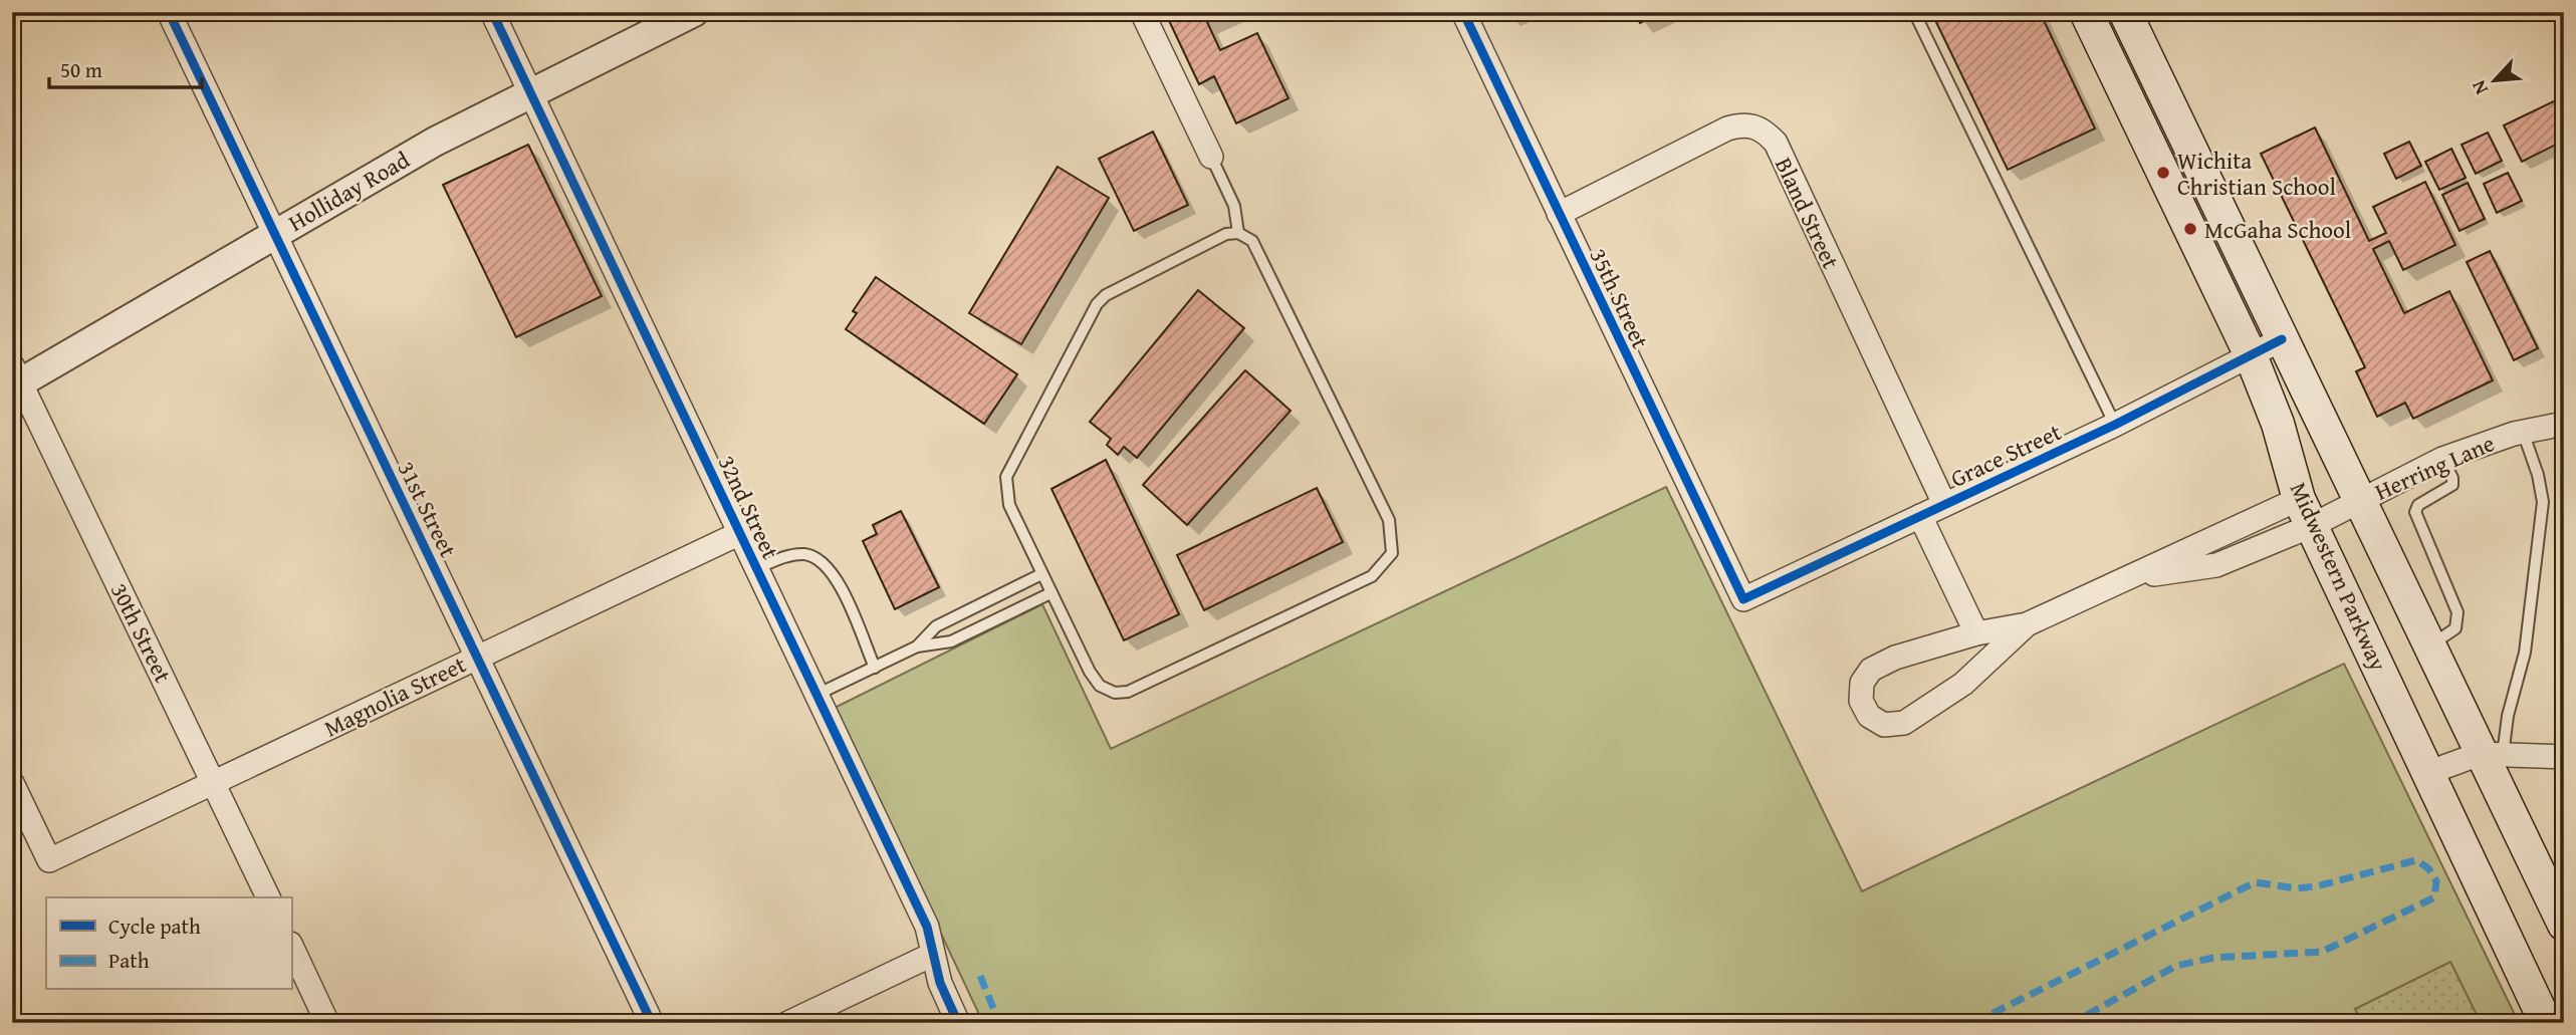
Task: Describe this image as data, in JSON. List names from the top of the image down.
{
  "streets": {
    "main road": ["Midwestern Parkway"],
    "street": [
      "Holliday Road",
      "Bland Street",
      "35th Street",
      "Grace Street",
      "Herring Lane",
      "32nd Street",
      "31st Street",
      "30th Street",
      "Magnolia Street"
    ]
  },
  "crossings": [
    ["Holliday Road", "32nd Street"],
    ["Holliday Road", "31st Street"],
    ["Holliday Road", "30th Street"],
    ["Bland Street", "35th Street"],
    ["Bland Street", "Grace Street"],
    ["35th Street", "Grace Street"],
    ["Grace Street", "Midwestern Parkway"],
    ["Herring Lane", "Midwestern Parkway"],
    ["32nd Street", "Magnolia Street"],
    ["31st Street", "Magnolia Street"],
    ["30th Street", "Magnolia Street"]
  ],
  "places": ["Wichita Christian School", "McGaha School"],
  "legend": ["Cycle path", "Path"],
  "scale_bar": "50 m",
  "north": "bottom left"
}
